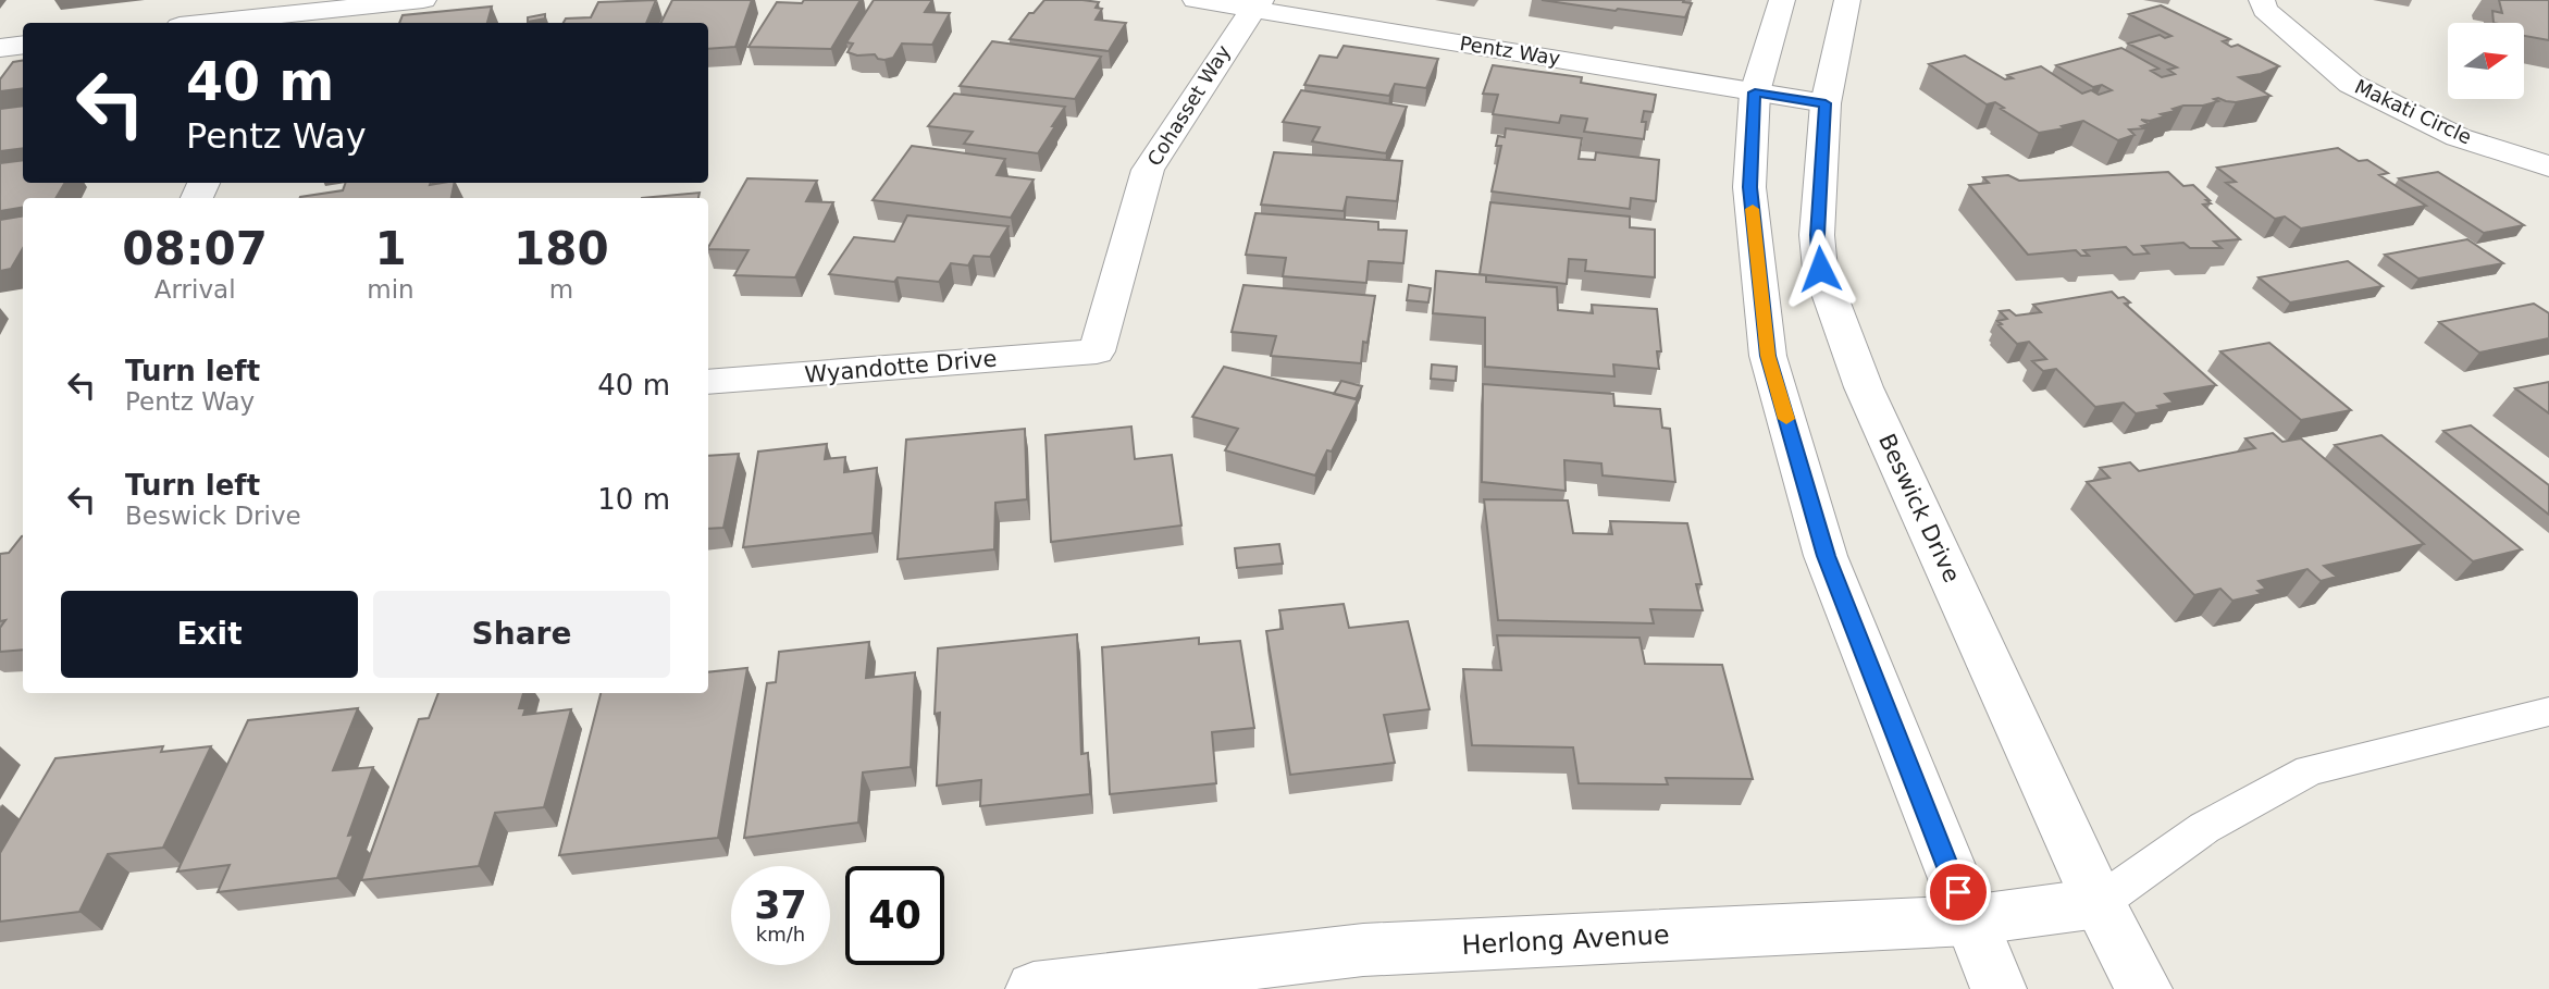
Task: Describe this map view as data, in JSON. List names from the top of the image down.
{
  "streets": {
    "street": [
      "Pentz Way",
      "Cohasset Way",
      "Makati Circle",
      "Wyandotte Drive",
      "Beswick Drive",
      "Herlong Avenue"
    ]
  },
  "crossings": [
    ["Pentz Way", "Cohasset Way"],
    ["Pentz Way", "Beswick Drive"],
    ["Cohasset Way", "Wyandotte Drive"],
    ["Beswick Drive", "Herlong Avenue"]
  ],
  "north": "right",
  "page": {
    "turn": ["40 m", "Pentz Way"],
    "eta": [
      "08:07",
      "Arrival",
      "1",
      "min",
      "180",
      "m"
    ],
    "list": [
      {
        "name": "Turn left",
        "note": "Pentz Way",
        "value": "40 m"
      },
      {
        "name": "Turn left",
        "note": "Beswick Drive",
        "value": "10 m"
      }
    ],
    "buttons": ["Exit", "Share"],
    "speed": "37 km/h",
    "limit": "40"
  }
}
